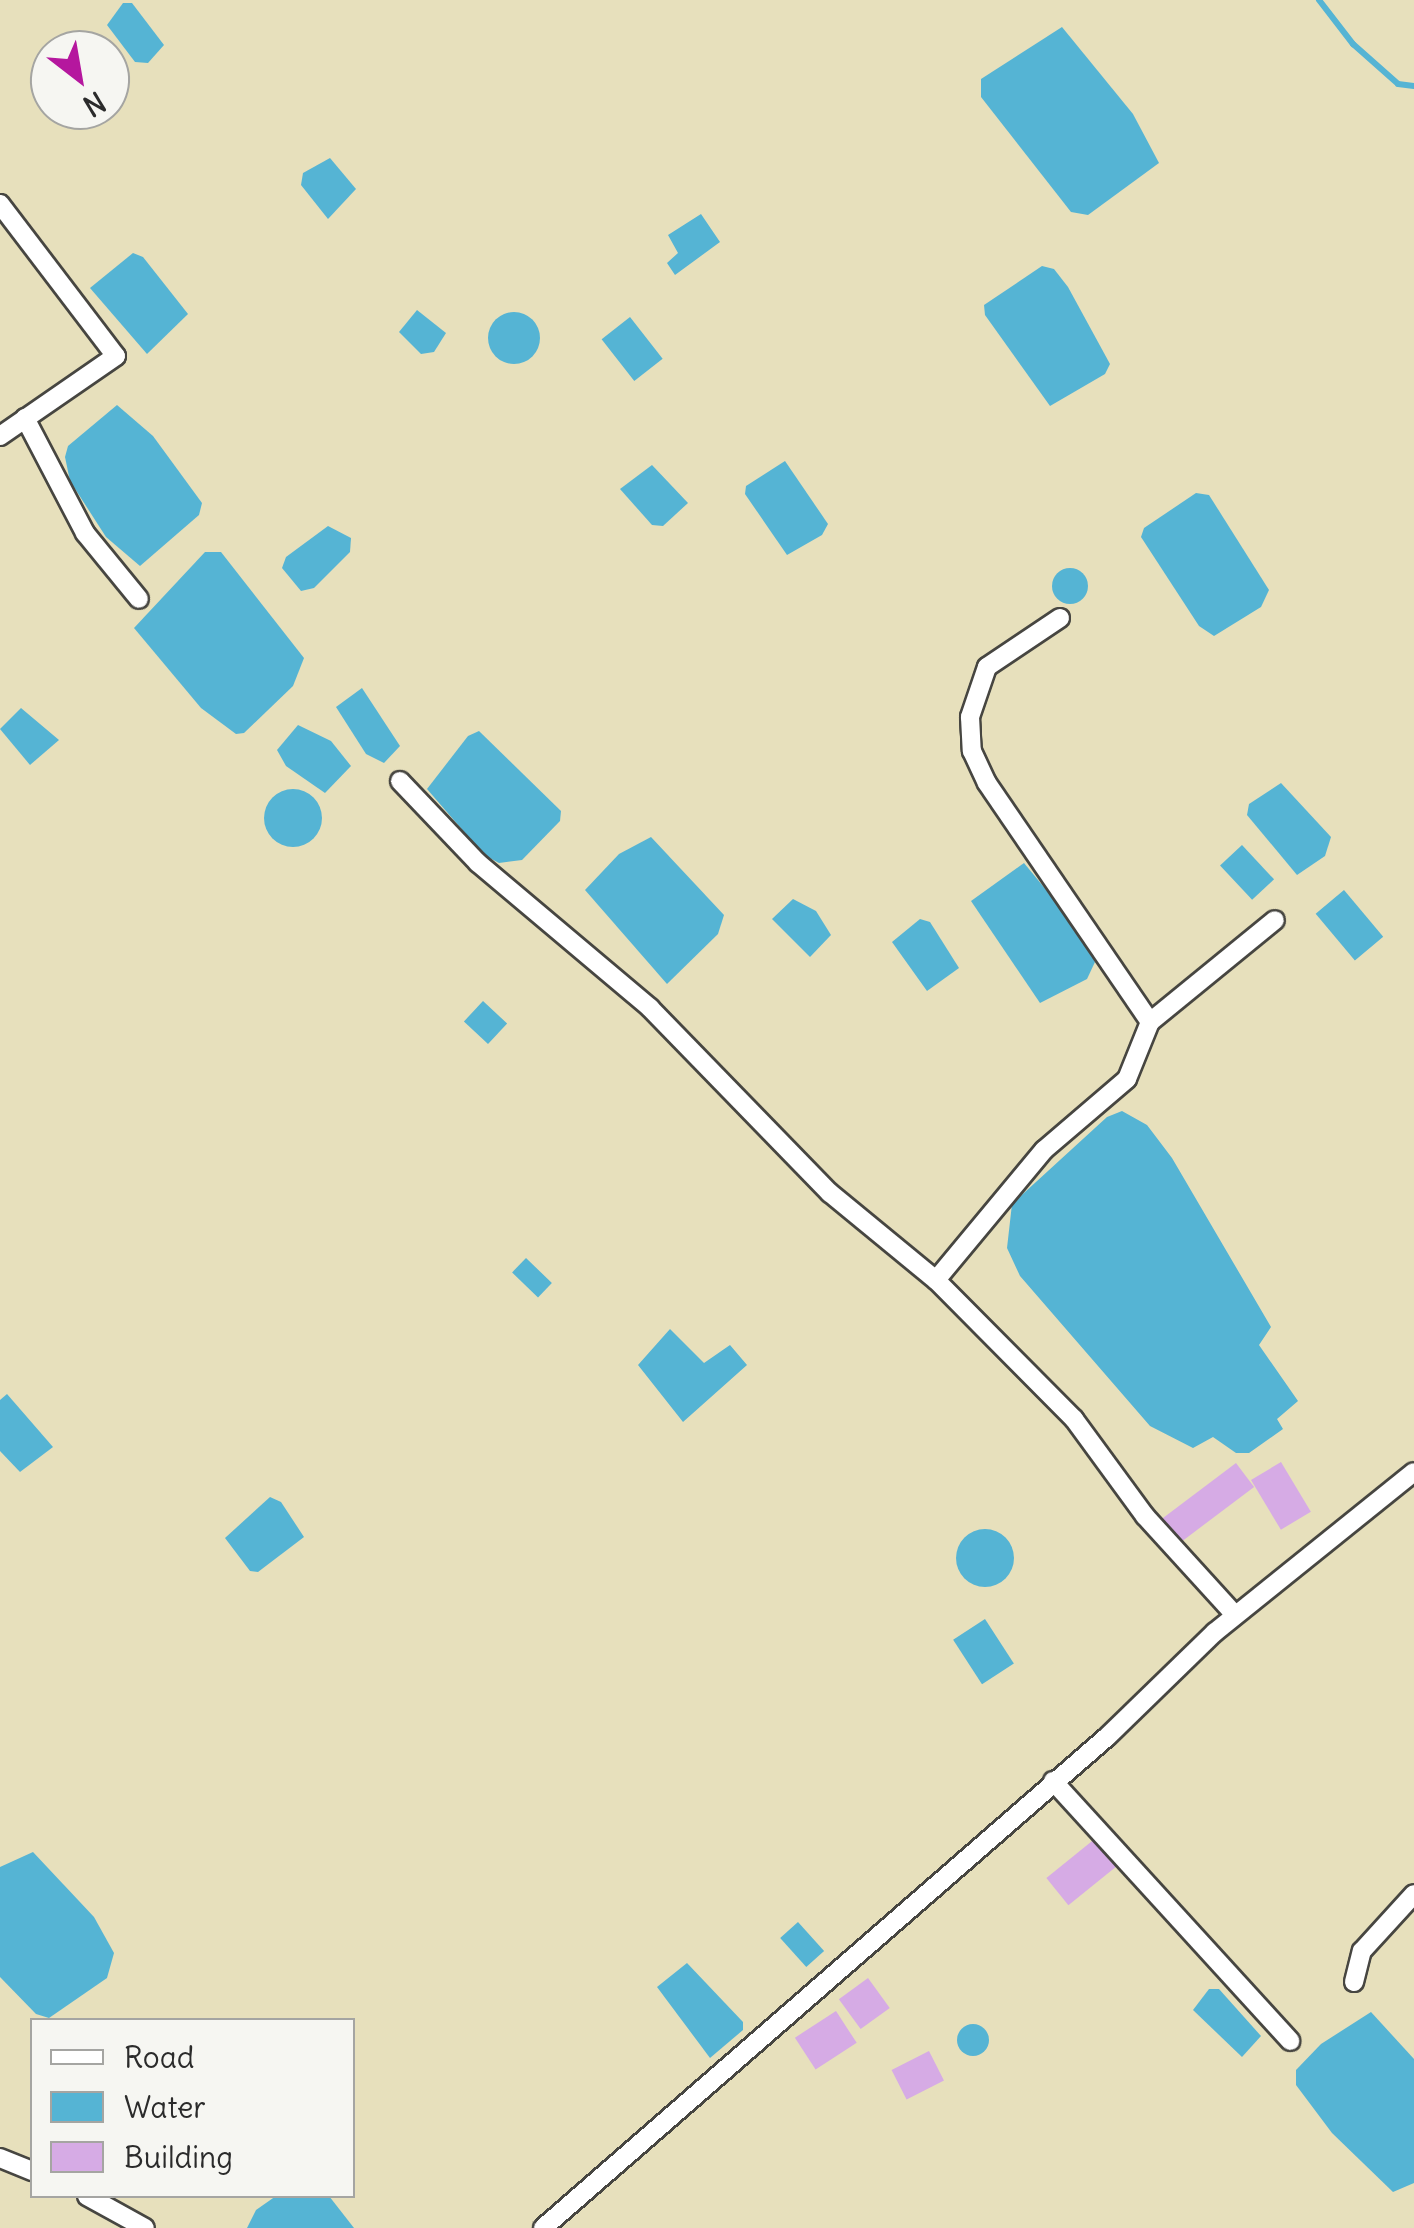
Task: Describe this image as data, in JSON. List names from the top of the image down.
{
  "legend": ["Road", "Water", "Building"],
  "north": "bottom right"
}
